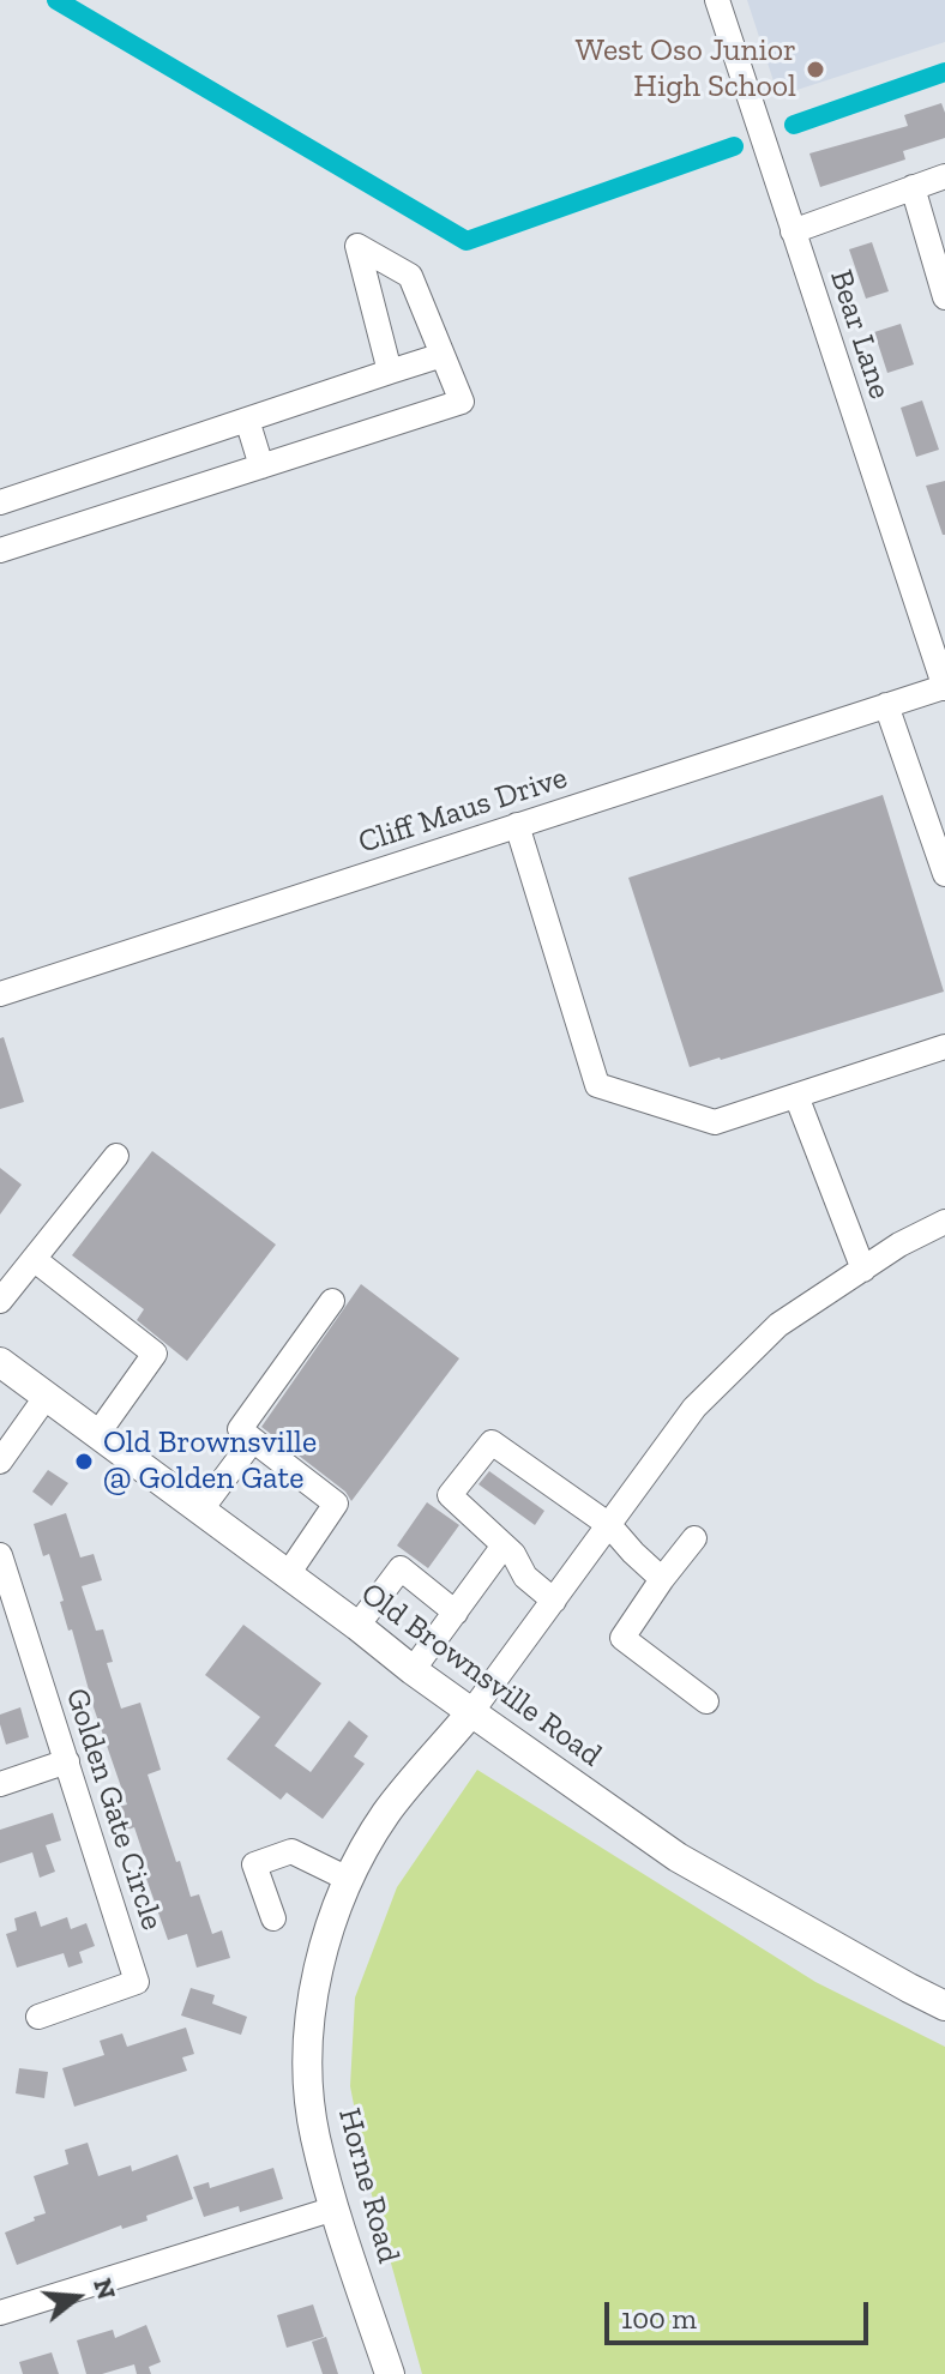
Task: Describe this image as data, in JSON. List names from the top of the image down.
{
  "streets": {
    "main road": ["Old Brownsville Road", "Horne Road"],
    "street": ["Bear Lane", "Cliff Maus Drive", "Golden Gate Circle"]
  },
  "crossings": [
    ["Bear Lane", "Cliff Maus Drive"],
    ["Old Brownsville Road", "Horne Road"]
  ],
  "places": ["West Oso Junior High School", "Old Brownsville @ Golden Gate"],
  "scale_bar": "100 m",
  "north": "right"
}
